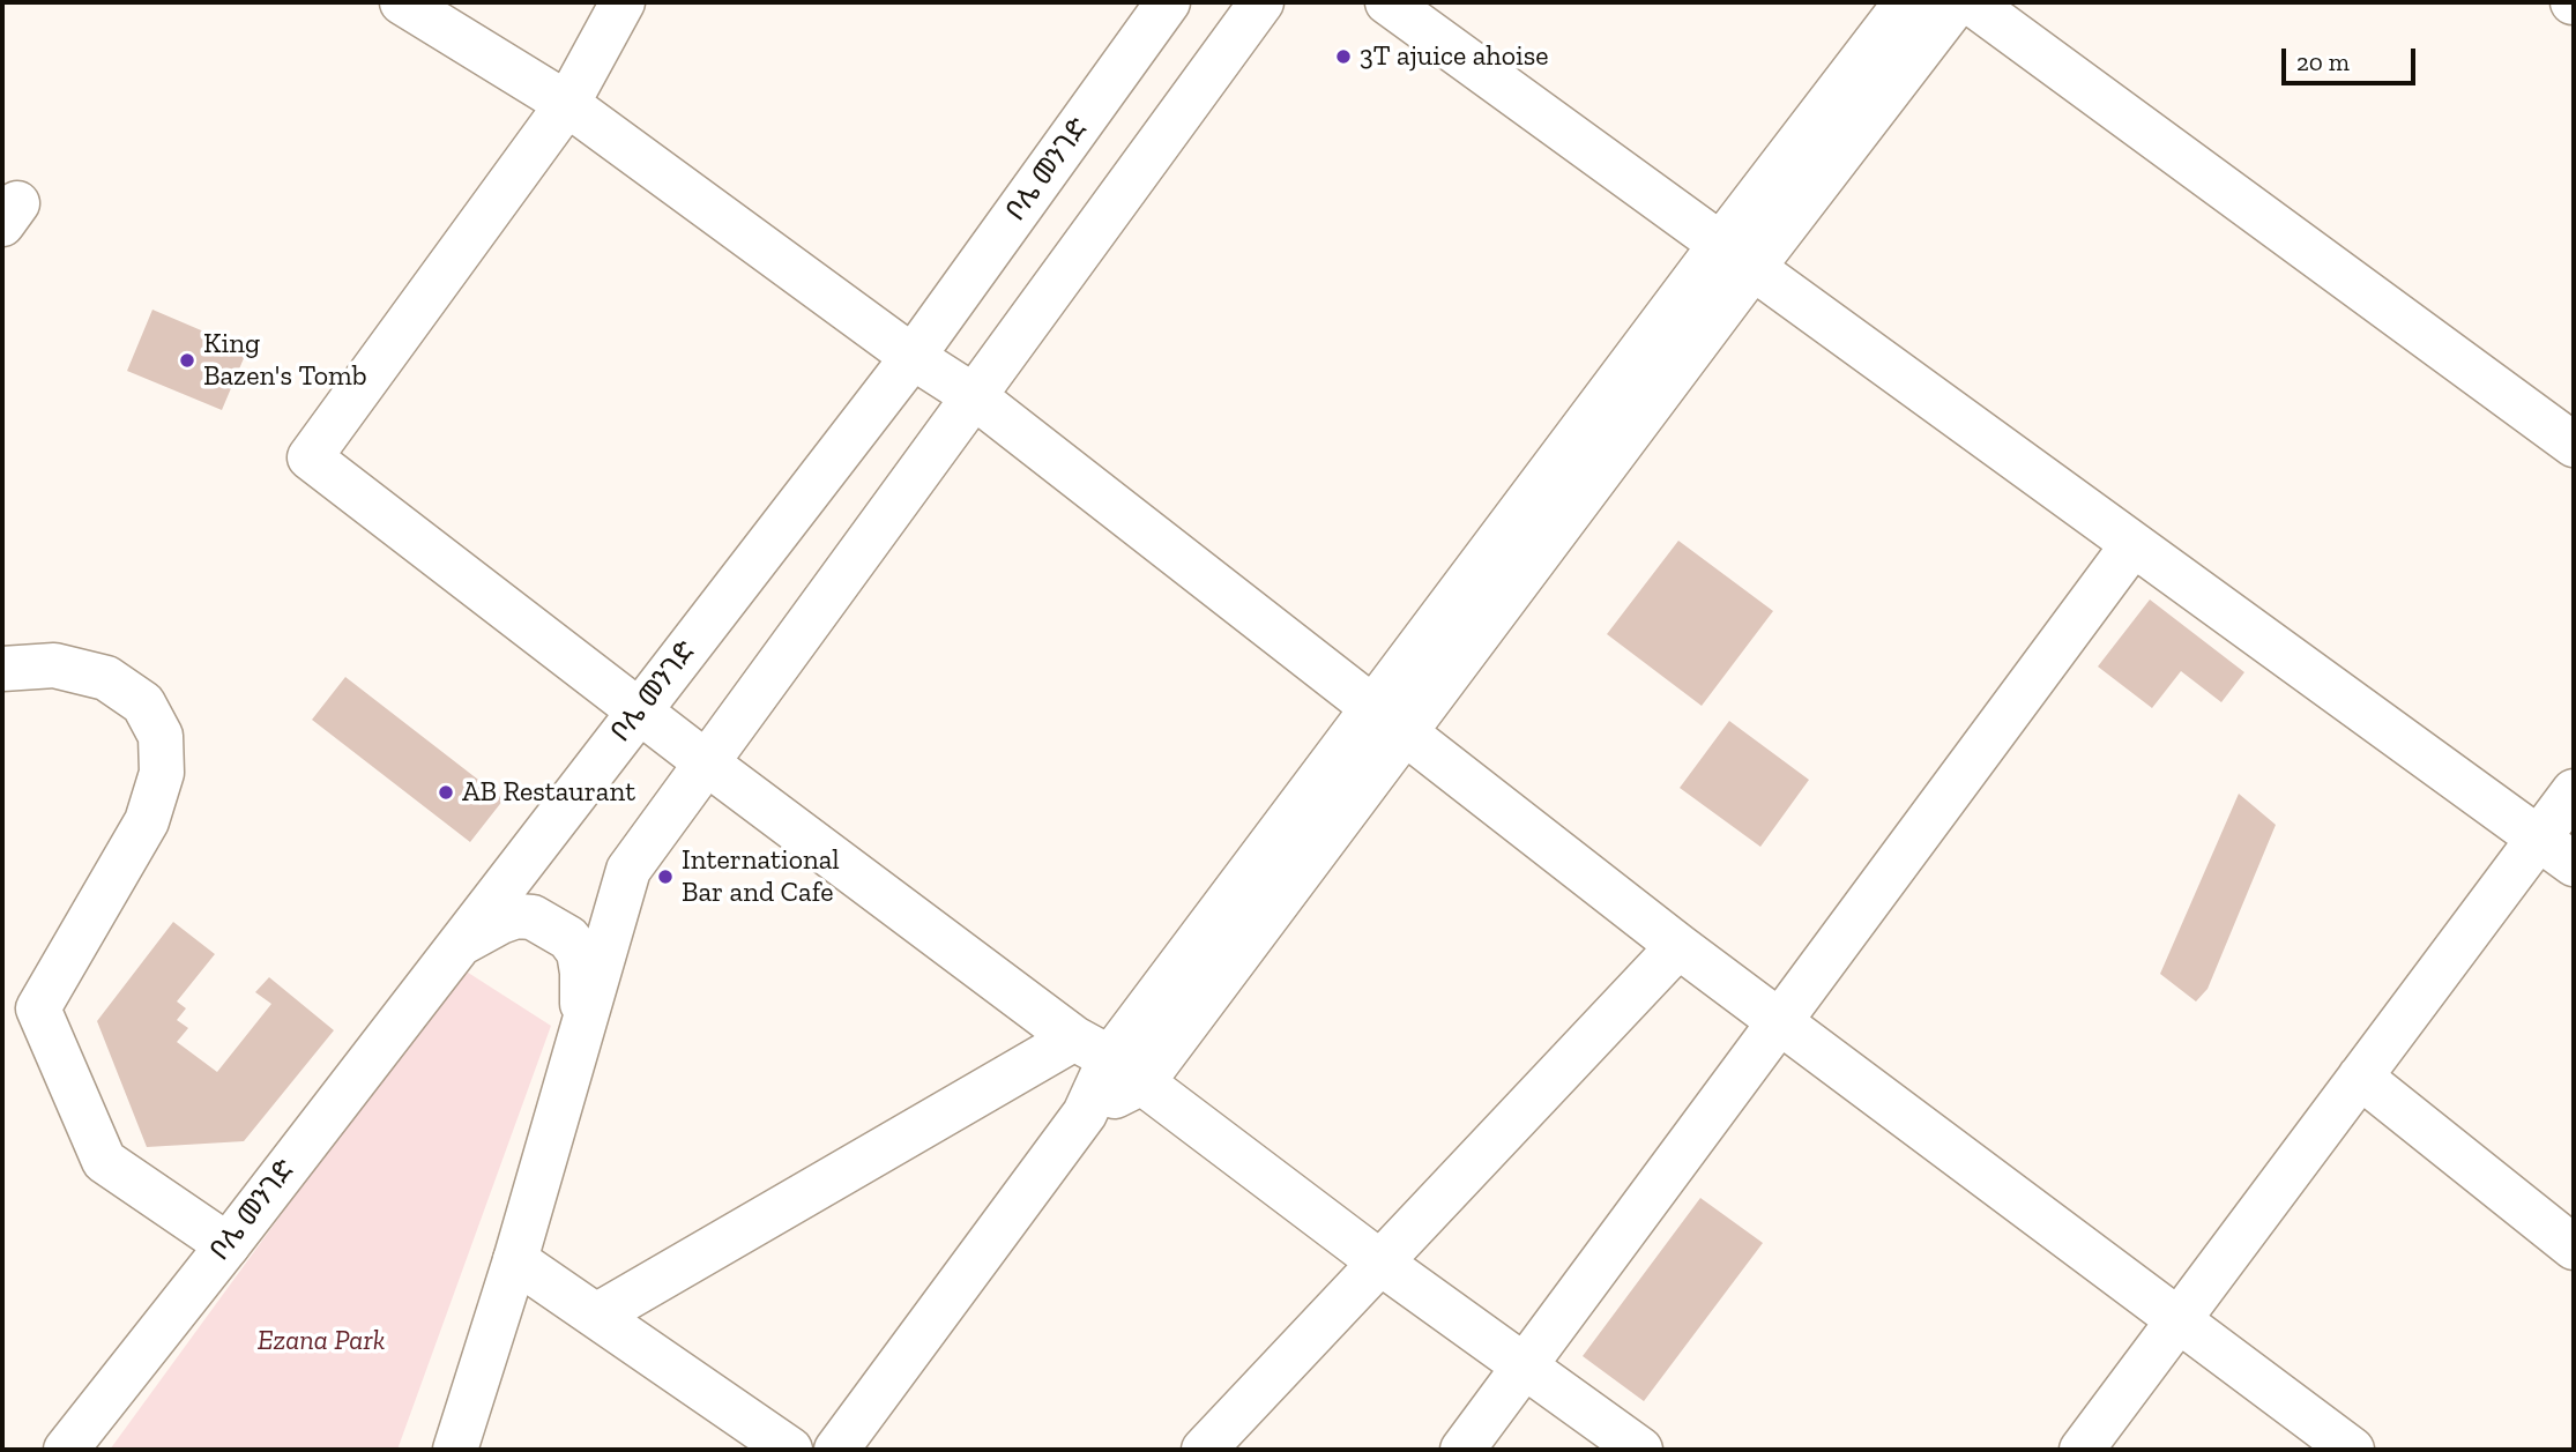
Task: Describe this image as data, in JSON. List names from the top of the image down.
{
  "streets": {
    "street": ["ቦሌ መንገድ"]
  },
  "parks": ["Ezana Park"],
  "places": [
    "3T ajuice ahoise",
    "King Bazen's Tomb",
    "AB Restaurant",
    "International Bar and Cafe"
  ],
  "scale_bar": "20 m"
}
